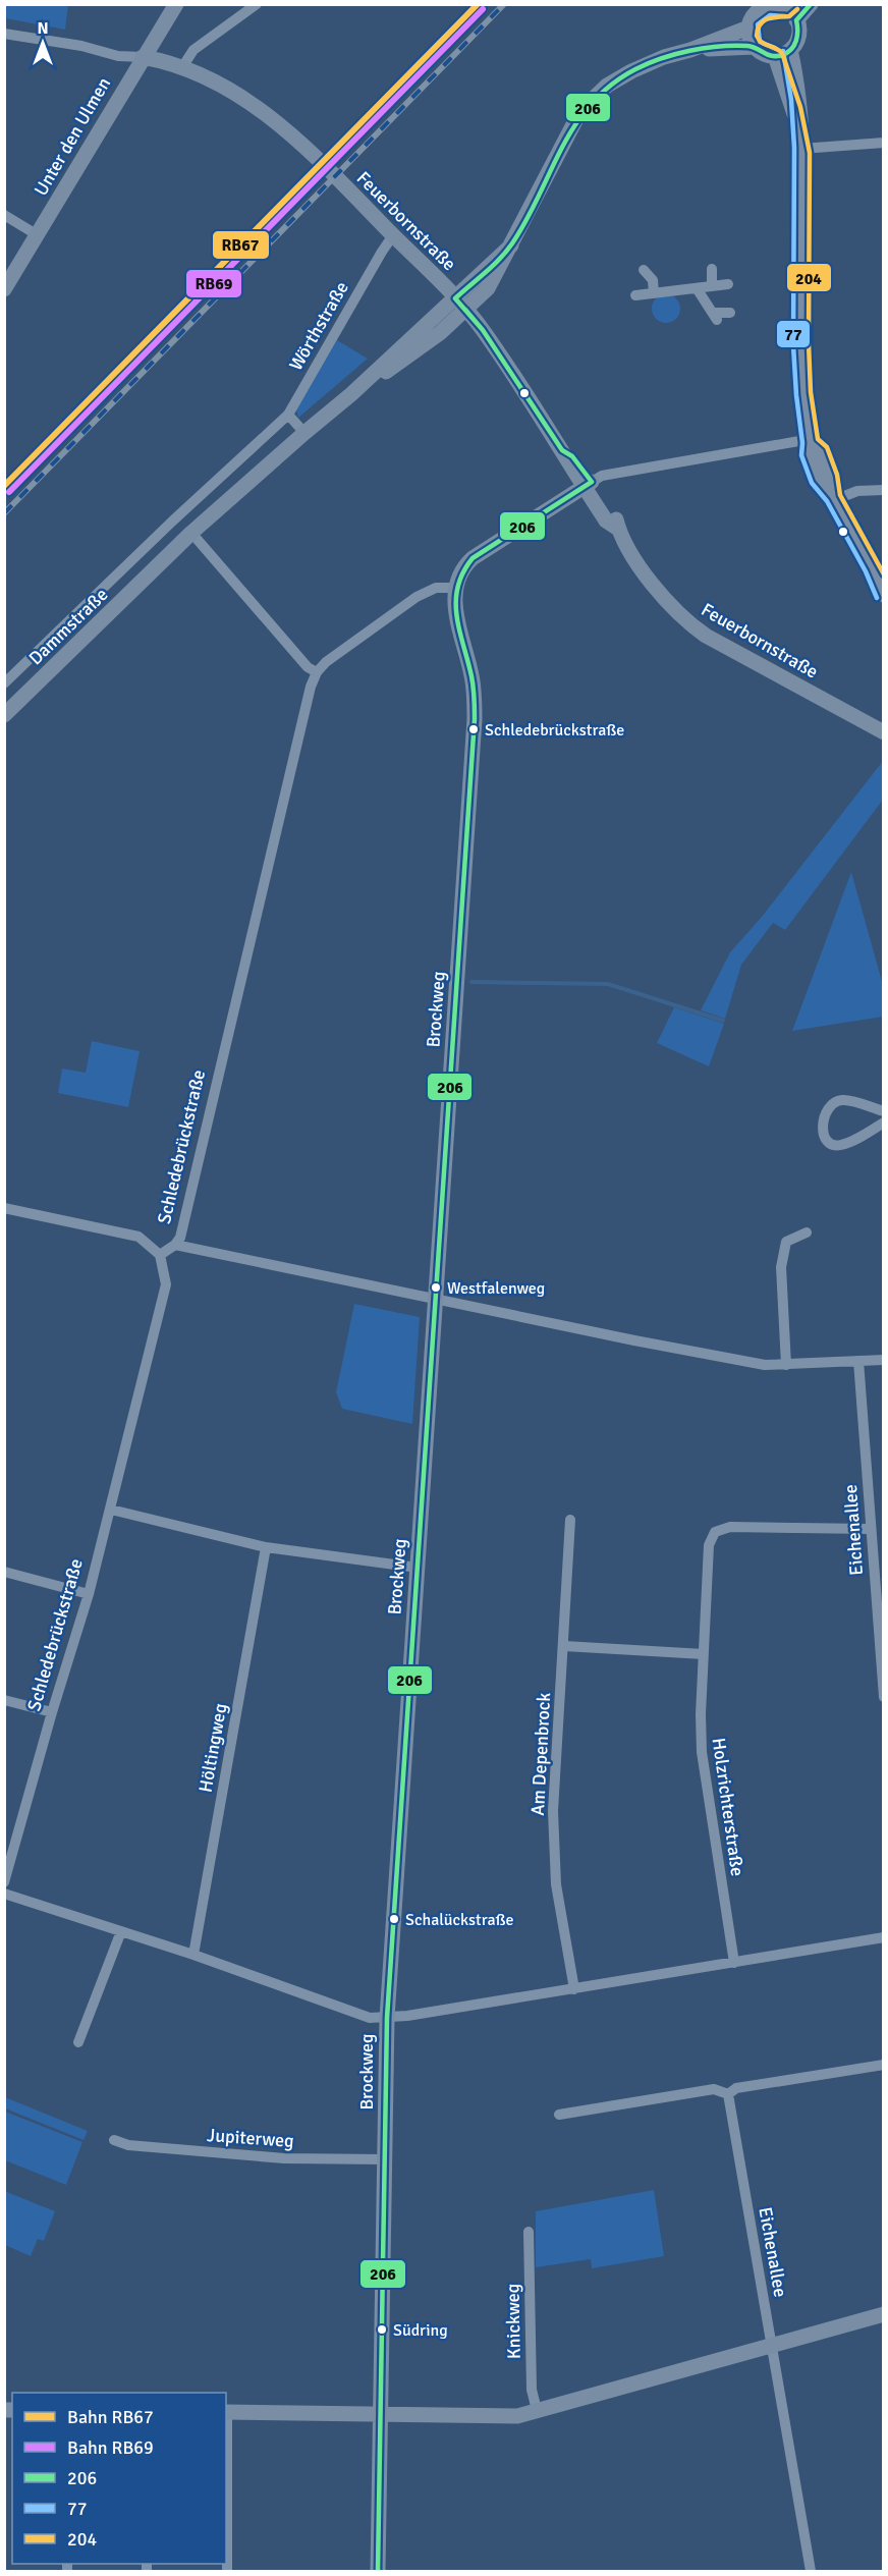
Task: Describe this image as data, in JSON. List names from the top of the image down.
{
  "streets": {
    "street": [
      "Unter den Ulmen",
      "Feuerbornstraße",
      "Wörthstraße",
      "Dammstraße",
      "Brockweg",
      "Schledebrückstraße",
      "Eichenallee",
      "Höltingweg",
      "Am Depenbrock",
      "Holzrichterstraße",
      "Jupiterweg",
      "Knickweg"
    ]
  },
  "crossings": [
    ["Unter den Ulmen", "Feuerbornstraße"],
    ["Feuerbornstraße", "Wörthstraße"],
    ["Feuerbornstraße", "Dammstraße"],
    ["Wörthstraße", "Dammstraße"],
    ["Brockweg", "Jupiterweg"],
    ["Eichenallee", "Holzrichterstraße"]
  ],
  "places": [
    "Schledebrückstraße",
    "Westfalenweg",
    "Schalückstraße",
    "Südring"
  ],
  "lines": [
    "rail line RB67",
    "transit line 206",
    "rail line RB69",
    "transit line 204",
    "transit line 77"
  ],
  "legend": [
    "Bahn RB67",
    "Bahn RB69",
    "206",
    "77",
    "204"
  ],
  "north": "top"
}
